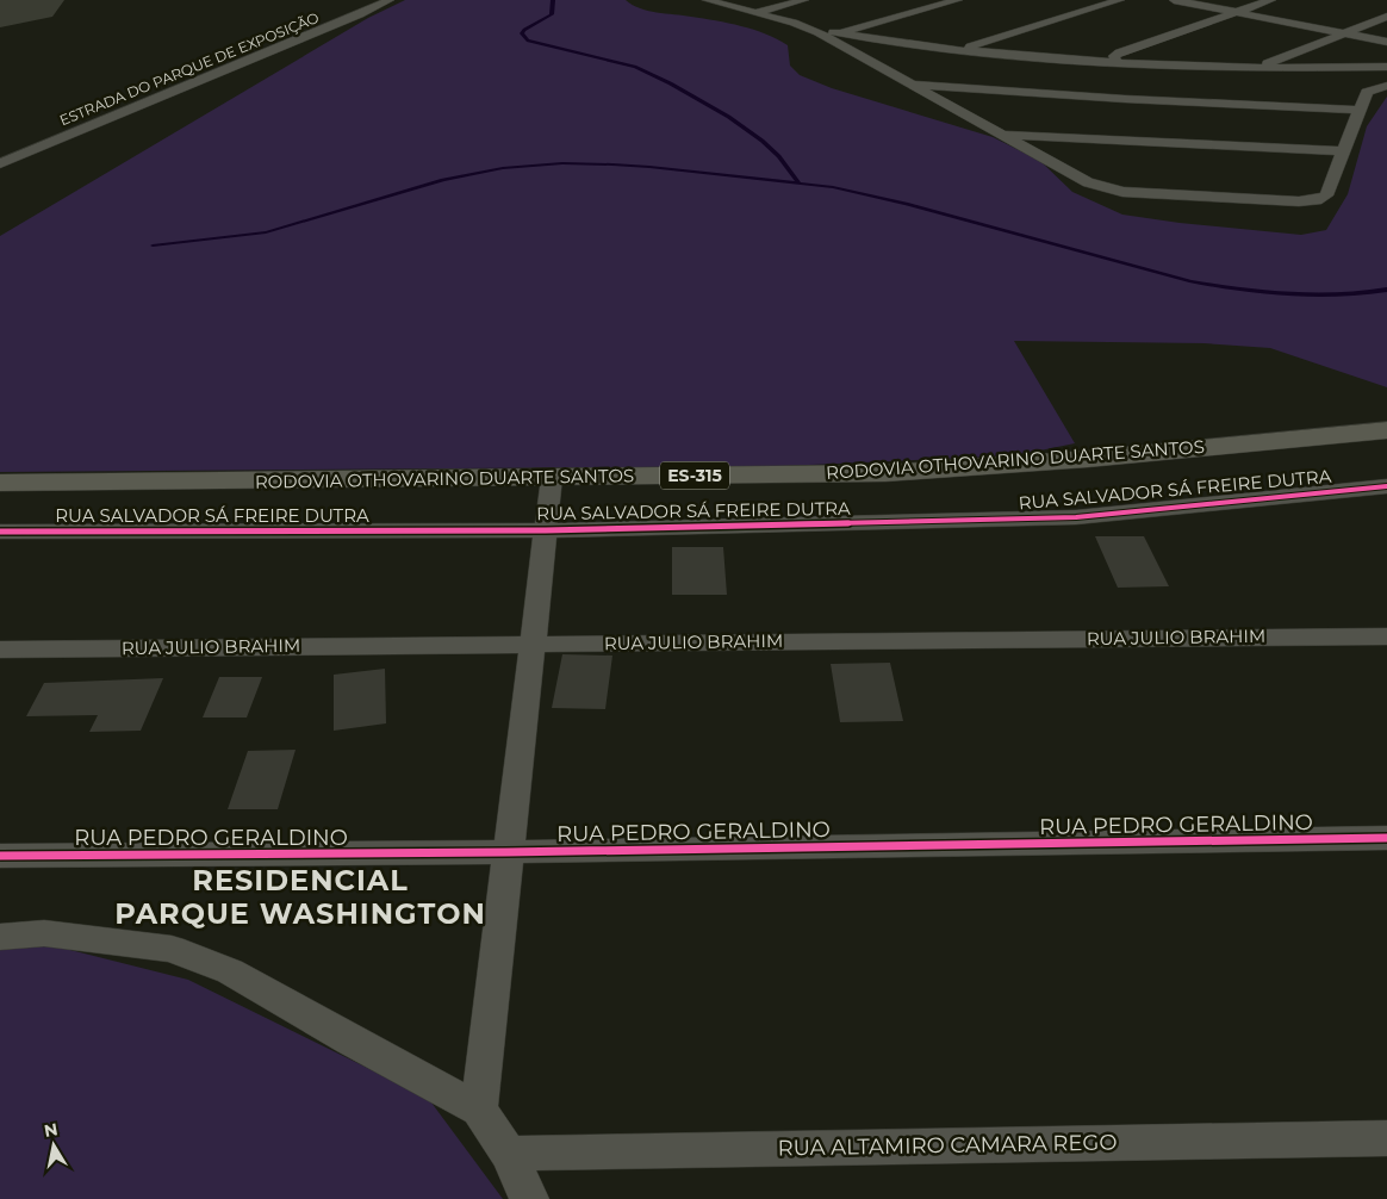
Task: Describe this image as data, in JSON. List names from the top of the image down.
{
  "streets": {
    "main road": ["RODOVIA OTHOVARINO DUARTE SANTOS", "ES-315"],
    "street": [
      "ESTRADA DO PARQUE DE EXPOSIÇÃO",
      "RUA SALVADOR SÁ FREIRE DUTRA",
      "RUA JULIO BRAHIM",
      "RUA PEDRO GERALDINO",
      "RUA ALTAMIRO CAMARA REGO"
    ]
  },
  "districts": ["RESIDENCIAL PARQUE WASHINGTON"],
  "north": "top"
}
